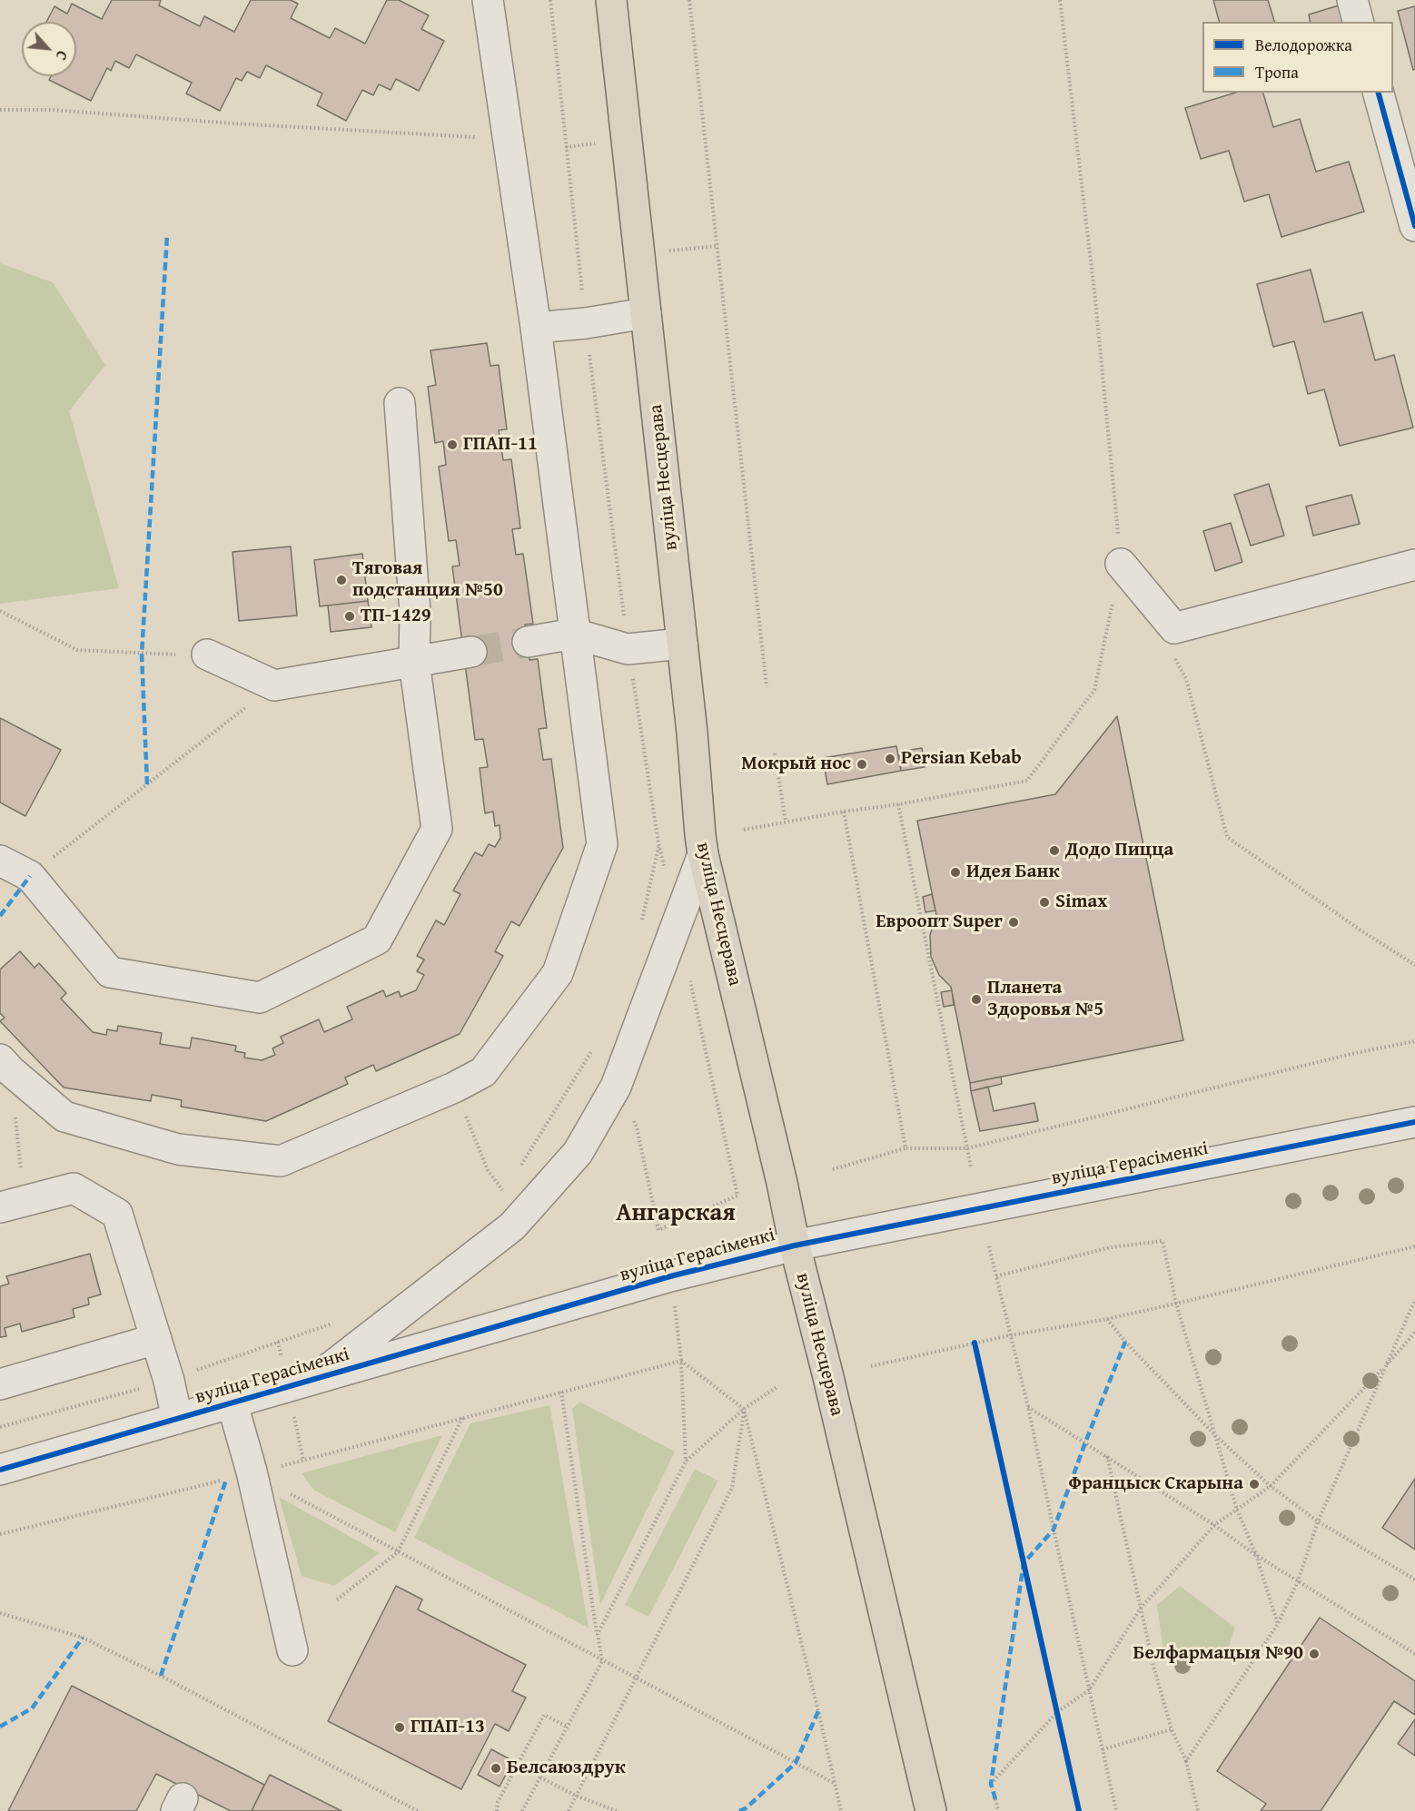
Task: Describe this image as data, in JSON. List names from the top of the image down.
{
  "streets": {
    "main road": ["вуліца Несцерава"],
    "street": ["вуліца Герасіменкі"]
  },
  "crossings": [
    ["вуліца Несцерава", "вуліца Герасіменкі"]
  ],
  "districts": ["Ангарская"],
  "places": [
    "ГПАП-11",
    "Тяговая подстанция №50",
    "ТП-1429",
    "Persian Kebab",
    "Мокрый нос",
    "Додо Пицца",
    "Идея Банк",
    "Simax",
    "Евроопт Super",
    "Планета Здоровья №5",
    "Францыск Скарына",
    "Белфармацыя №90",
    "ГПАП-13",
    "Белсаюздрук"
  ],
  "legend": ["Велодорожка", "Тропа"],
  "north": "bottom right"
}
